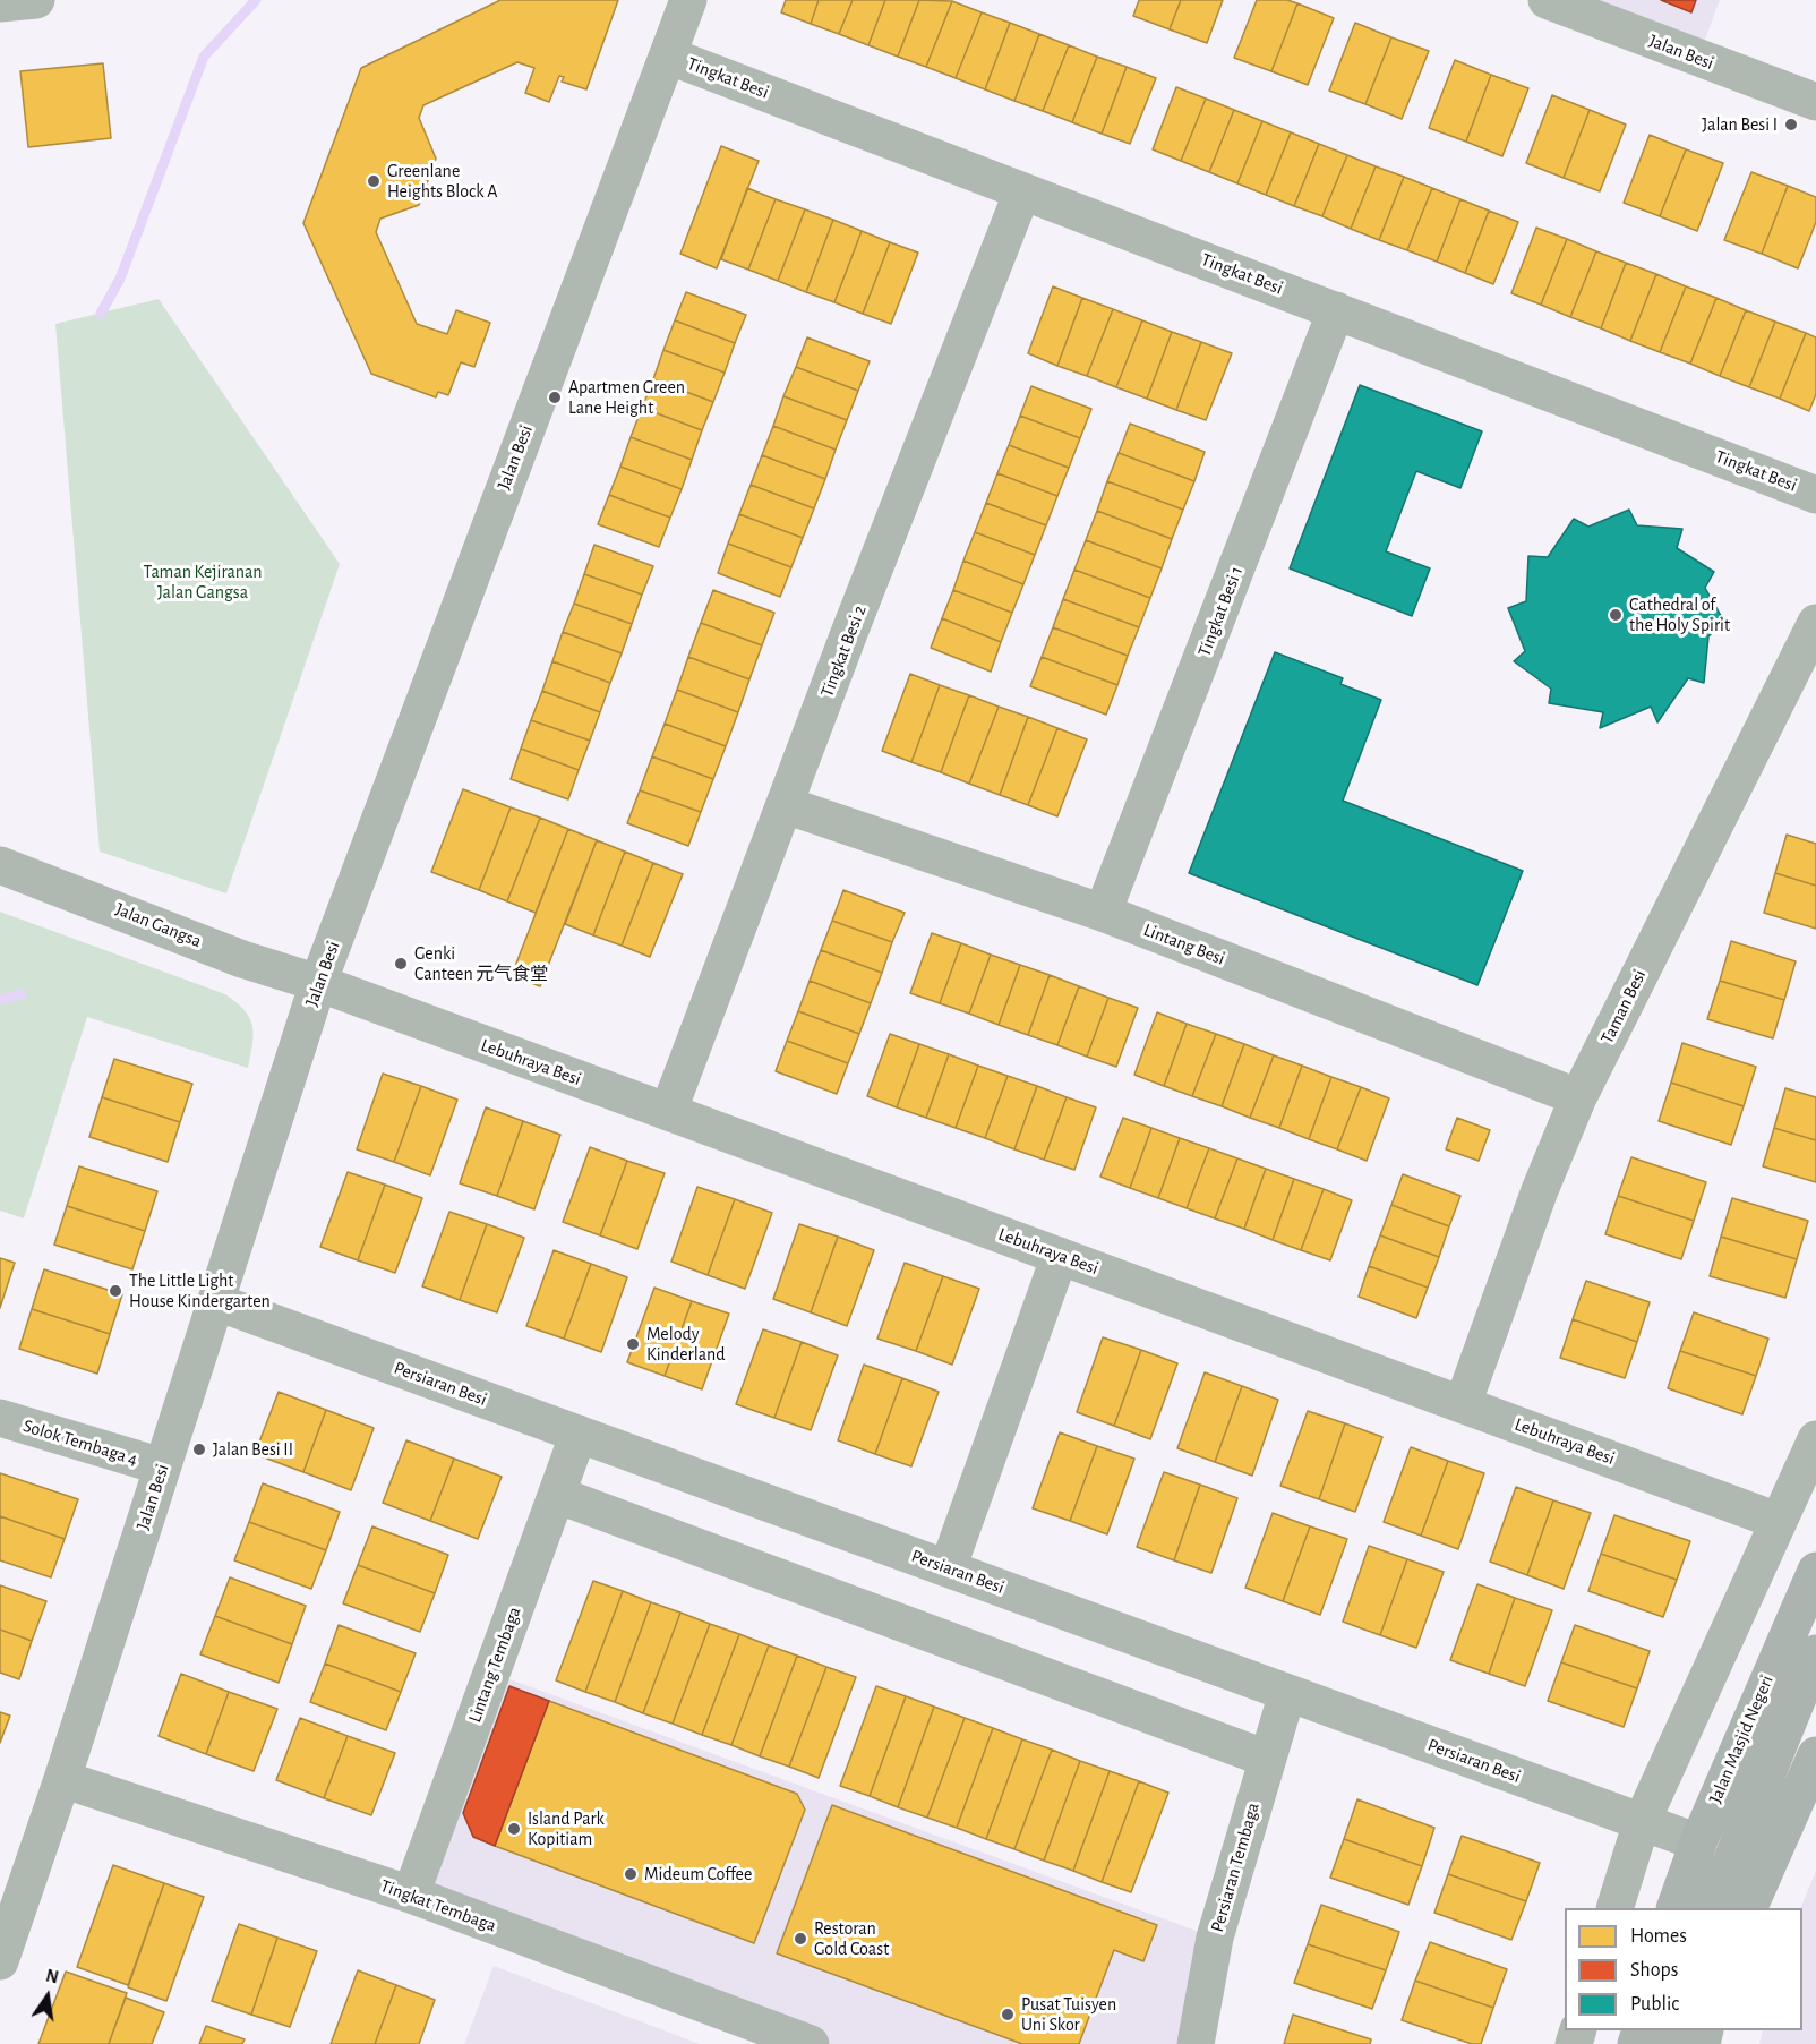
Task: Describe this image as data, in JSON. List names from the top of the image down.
{
  "streets": {
    "highway": ["Jalan Masjid Negeri"],
    "street": [
      "Jalan Besi",
      "Tingkat Besi",
      "Tingkat Besi 1",
      "Tingkat Besi 2",
      "Jalan Gangsa",
      "Lintang Besi",
      "Taman Besi",
      "Lebuhraya Besi",
      "Persiaran Besi",
      "Solok Tembaga 4",
      "Lintang Tembaga",
      "Persiaran Tembaga",
      "Tingkat Tembaga"
    ]
  },
  "crossings": [
    ["Jalan Besi", "Tingkat Besi"],
    ["Jalan Besi", "Jalan Gangsa"],
    ["Jalan Besi", "Lebuhraya Besi"],
    ["Jalan Besi", "Persiaran Besi"],
    ["Jalan Besi", "Solok Tembaga 4"],
    ["Jalan Besi", "Tingkat Tembaga"],
    ["Tingkat Besi", "Tingkat Besi 1"],
    ["Tingkat Besi", "Tingkat Besi 2"],
    ["Tingkat Besi 1", "Lintang Besi"],
    ["Tingkat Besi 2", "Lintang Besi"],
    ["Tingkat Besi 2", "Lebuhraya Besi"],
    ["Jalan Gangsa", "Lebuhraya Besi"],
    ["Lintang Besi", "Taman Besi"],
    ["Taman Besi", "Lebuhraya Besi"],
    ["Persiaran Besi", "Lintang Tembaga"],
    ["Persiaran Besi", "Jalan Masjid Negeri"],
    ["Persiaran Besi", "Persiaran Tembaga"],
    ["Lintang Tembaga", "Tingkat Tembaga"]
  ],
  "parks": ["Taman Kejiranan Jalan Gangsa"],
  "places": [
    "Jalan Besi I",
    "Greenlane Heights Block A",
    "Apartmen Green Lane Height",
    "Cathedral of the Holy Spirit",
    "Genki Canteen 元气食堂",
    "The Little Light House Kindergarten",
    "Melody Kinderland",
    "Jalan Besi II",
    "Island Park Kopitiam",
    "Mideum Coffee",
    "Restoran Gold Coast",
    "Pusat Tuisyen Uni Skor"
  ],
  "legend": ["Homes", "Shops", "Public"],
  "north": "top"
}
